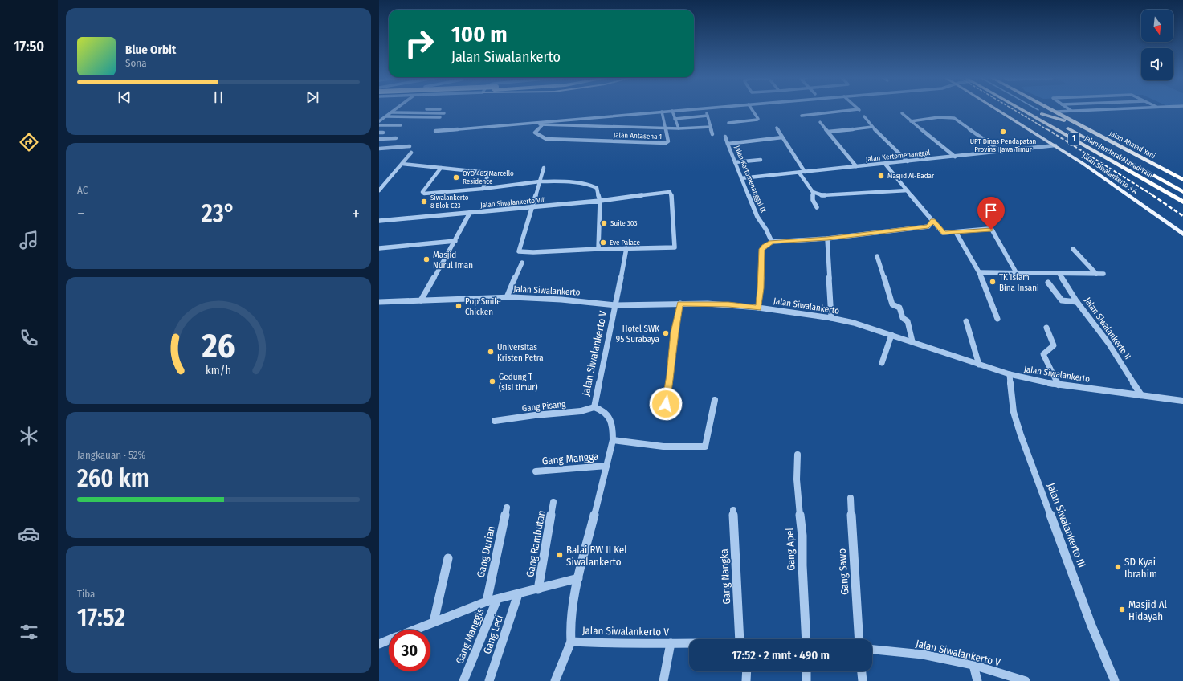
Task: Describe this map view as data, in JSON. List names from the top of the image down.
{
  "streets": {
    "highway": ["1", "Jalan Ahmad Yani", "Jalan Jenderal Ahmad Yani"],
    "main road": ["Jalan Siwalankerto 3 A"],
    "street": [
      "Jalan Antasena 1",
      "Jalan Kertomenanggal",
      "Jalan Kertomenanggal IX",
      "Jalan Siwalankerto VIII",
      "Jalan Siwalankerto",
      "Jalan Siwalankerto II",
      "Jalan Siwalankerto V",
      "Gang Pisang",
      "Gang Mangga",
      "Jalan Siwalankerto III",
      "Gang Rambutan",
      "Gang Apel",
      "Gang Durian",
      "Gang Sawo",
      "Gang Nangka",
      "Gang Leci",
      "Gang Manggis"
    ]
  },
  "crossings": [
    ["Jalan Ahmad Yani", "Jalan Jenderal Ahmad Yani"],
    ["Jalan Kertomenanggal", "Jalan Siwalankerto 3 A"],
    ["Jalan Kertomenanggal", "Jalan Kertomenanggal IX"],
    ["Jalan Siwalankerto VIII", "Jalan Siwalankerto V"],
    ["Jalan Siwalankerto", "Jalan Siwalankerto II"],
    ["Jalan Siwalankerto", "Jalan Siwalankerto V"],
    ["Jalan Siwalankerto", "Jalan Siwalankerto III"],
    ["Jalan Siwalankerto V", "Gang Pisang"],
    ["Jalan Siwalankerto V", "Gang Mangga"]
  ],
  "places": [
    "UPT Dinas Pendapatan Provinsi Jawa Timur",
    "Masjid Al-Badar",
    "OYO 485 Marcello Residence",
    "Siwalankerto 8 Blok C23",
    "Suite 303",
    "Eve Palace",
    "Masjid Nurul Iman",
    "TK Islam Bina Insani",
    "Pop Smile Chicken",
    "Hotel SWK 95 Surabaya",
    "Universitas Kristen Petra",
    "Gedung T (sisi timur)",
    "Balai RW II Kel Siwalankerto",
    "SD Kyai Ibrahim",
    "Masjid Al Hidayah"
  ],
  "north": "bottom",
  "page": {
    "tabs": "17:50",
    "turn": ["100 m", "Jalan Siwalankerto"],
    "song": ["Blue Orbit", "Sona"],
    "tile": [
      "AC",
      ["Jangkauan · 52%", "260 km"],
      ["Tiba", "17:52"]
    ],
    "heat": ["−", "23°", "+"],
    "limit": "30",
    "trip": "17:52 · 2 mnt · 490 m",
    "gauge": ["26", "km/h"]
  }
}
